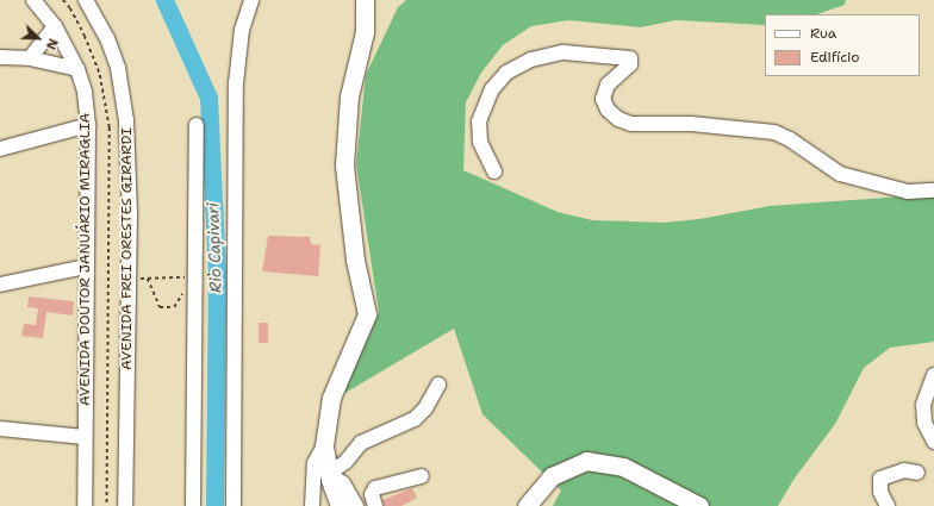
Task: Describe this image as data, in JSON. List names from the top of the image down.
{
  "streets": {
    "street": ["AVENIDA FREI ORESTES GIRARDI", "AVENIDA DOUTOR JANUÁRIO MIRAGLIA"]
  },
  "water": ["Rio Capivari"],
  "legend": ["Rua", "Edifício"],
  "north": "bottom right"
}
